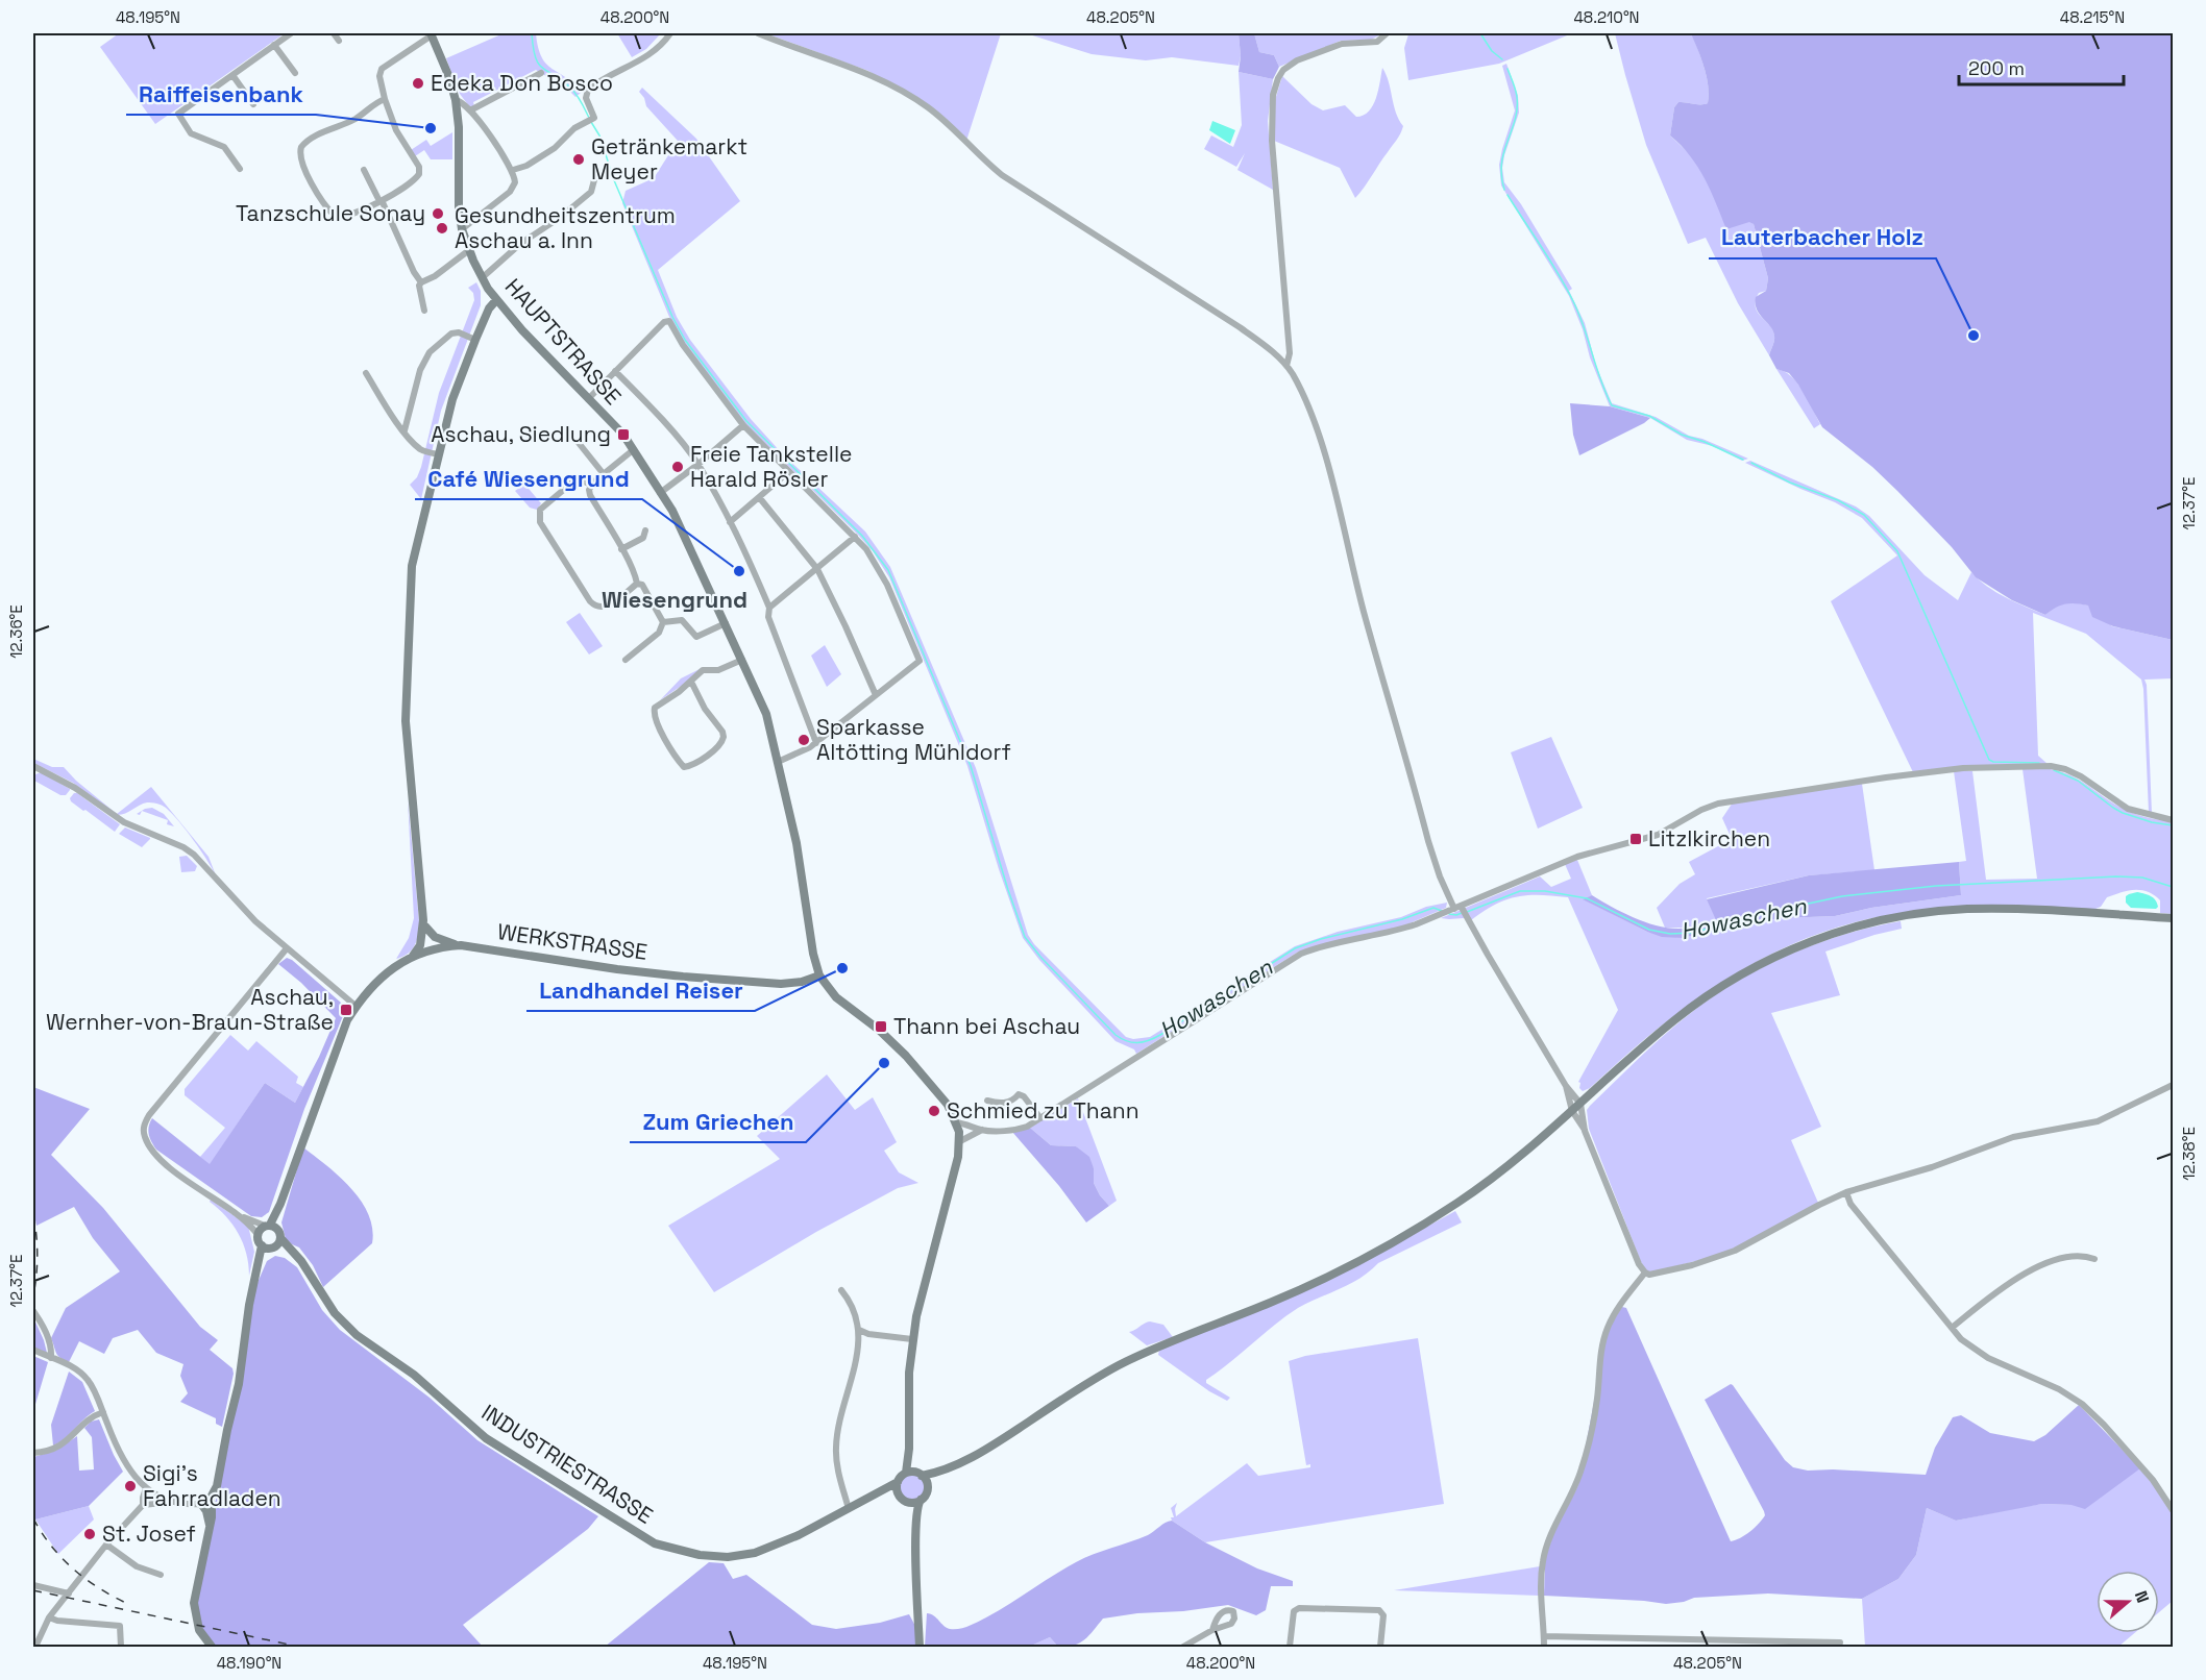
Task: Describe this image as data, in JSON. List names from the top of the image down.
{
  "streets": {
    "street": ["HAUPTSTRASSE", "WERKSTRASSE", "INDUSTRIESTRASSE"]
  },
  "crossings": [
    ["HAUPTSTRASSE", "WERKSTRASSE"]
  ],
  "districts": ["Wiesengrund"],
  "water": ["Howaschen"],
  "places": {
    "other": [
      "Edeka Don Bosco",
      "Raiffeisenbank",
      "Getränkemarkt Meyer",
      "Tanzschule Sonay",
      "Gesundheitszentrum Aschau a. Inn",
      "Lauterbacher Holz",
      "Freie Tankstelle Harald Rösler",
      "Café Wiesengrund",
      "Sparkasse Altötting Mühldorf",
      "Landhandel Reiser",
      "Zum Griechen",
      "Schmied zu Thann",
      "Sigi's Fahrradladen",
      "St. Josef"
    ],
    "transit": [
      "Aschau, Siedlung",
      "Litzlkirchen",
      "Aschau, Wernher-von-Braun-Straße",
      "Thann bei Aschau"
    ]
  },
  "scale_bar": "200 m",
  "north": "right",
  "coordinates": [
    "48.195°N",
    "48.200°N",
    "48.205°N",
    "48.210°N",
    "48.215°N",
    "12.37°E",
    "12.36°E",
    "12.38°E",
    "48.190°N"
  ]
}
